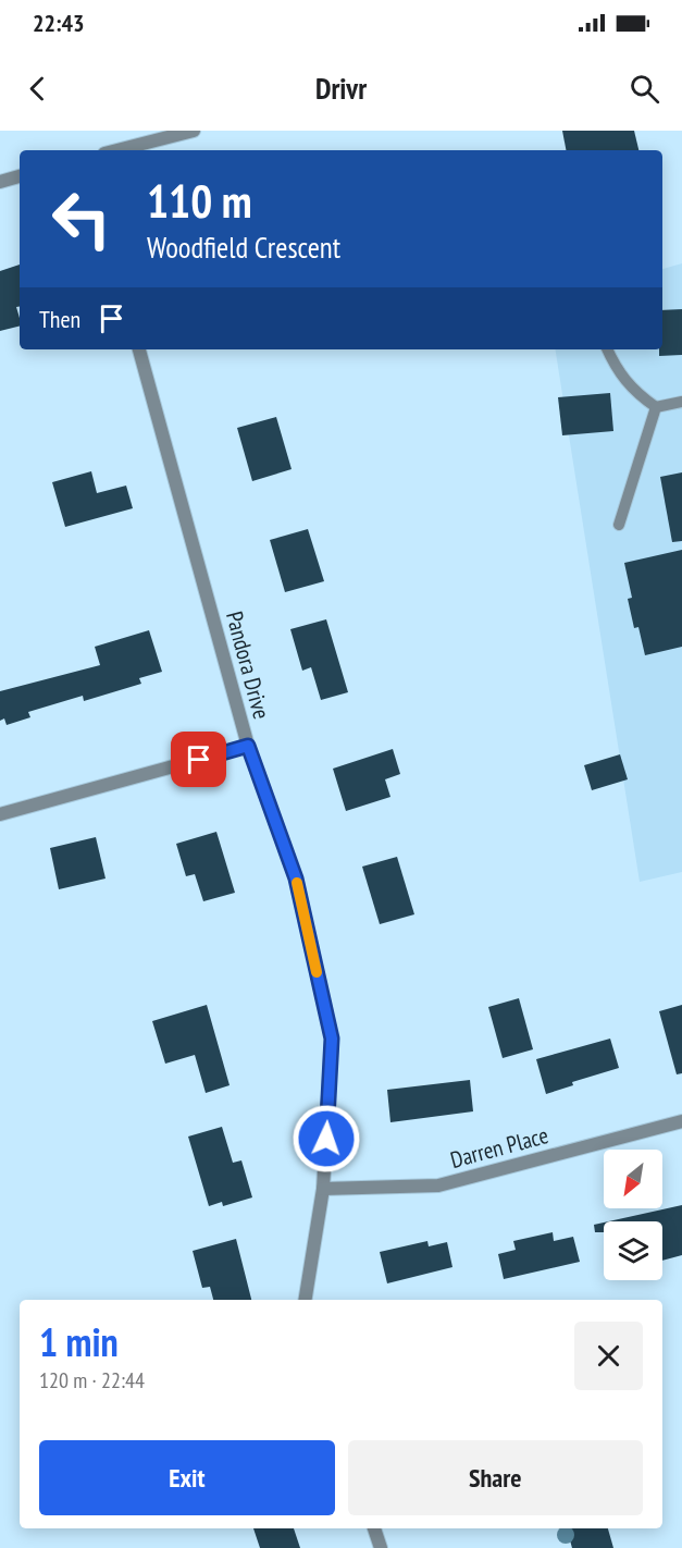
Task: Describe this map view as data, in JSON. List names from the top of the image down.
{
  "streets": {
    "street": ["Pandora Drive", "Darren Place"]
  },
  "crossings": [
    ["Pandora Drive", "Darren Place"]
  ],
  "north": "bottom left",
  "page": {
    "status": "22:43",
    "header": "Drivr",
    "turn": ["110 m", "Woodfield Crescent"],
    "then": "Then",
    "heading": ["1 min", "120 m · 22:44"],
    "buttons": ["Exit", "Share"]
  }
}
